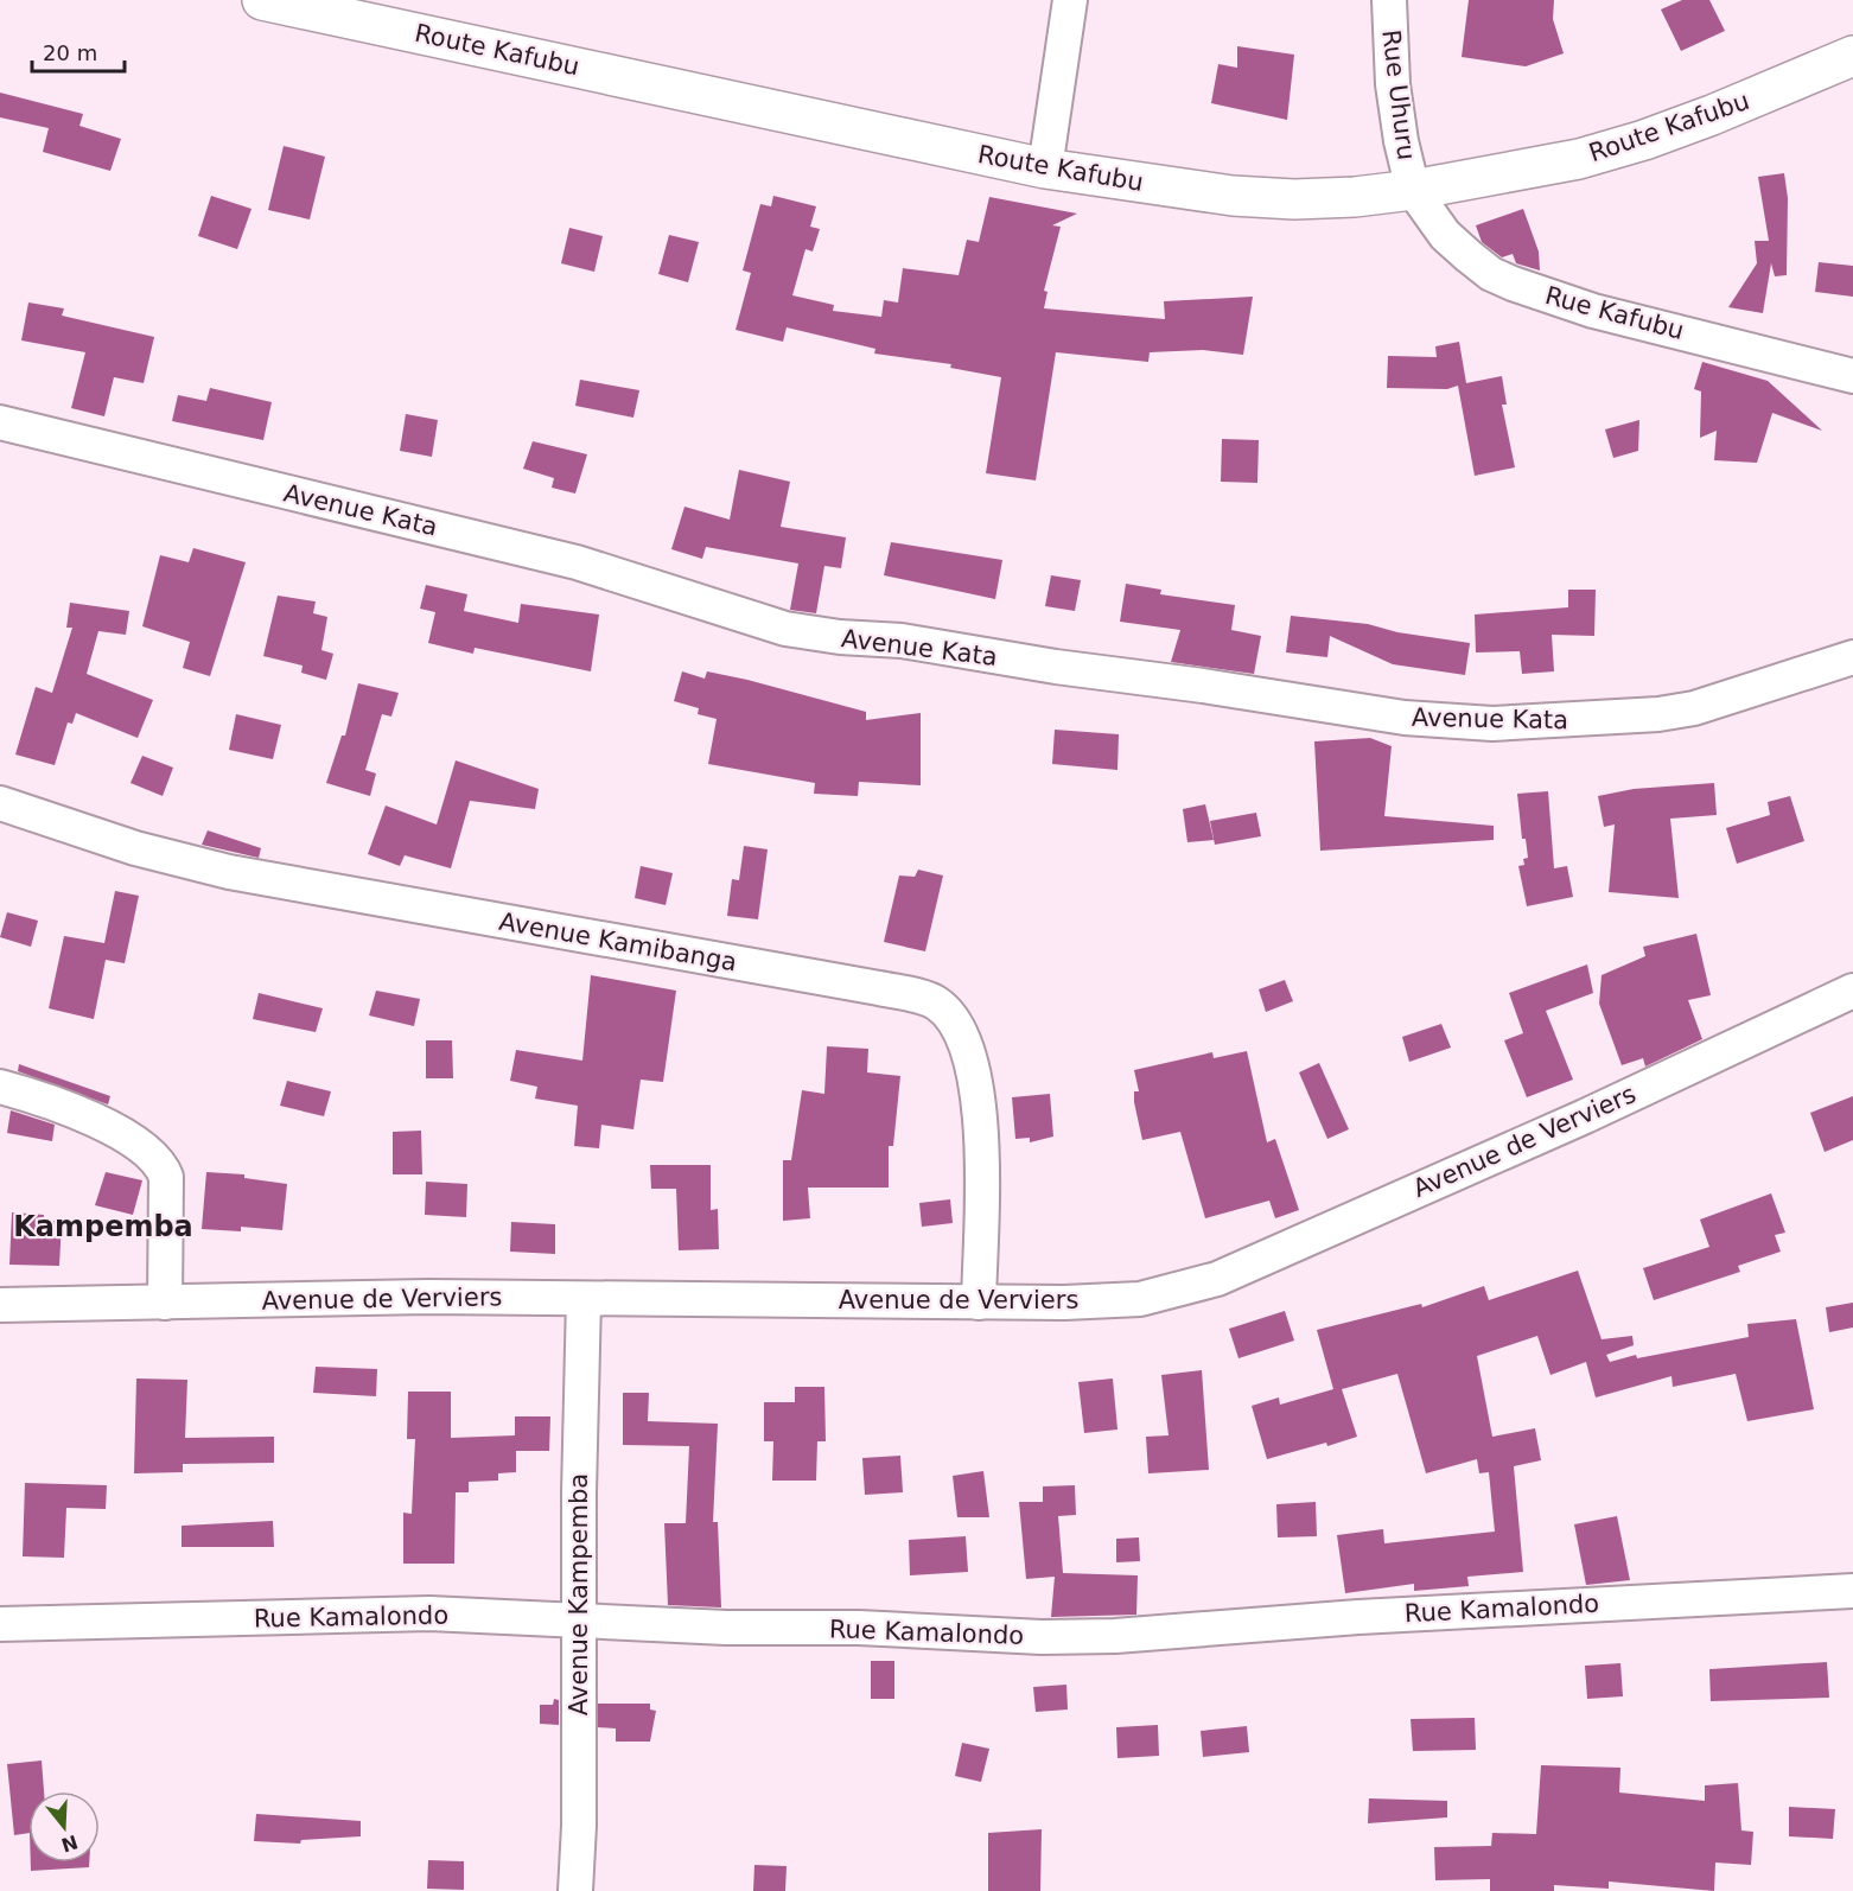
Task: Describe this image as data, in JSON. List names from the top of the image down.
{
  "streets": {
    "main road": ["Route Kafubu"],
    "street": [
      "Rue Uhuru",
      "Rue Kafubu",
      "Avenue Kata",
      "Avenue Kamibanga",
      "Avenue de Verviers",
      "Avenue Kampemba",
      "Rue Kamalondo"
    ]
  },
  "crossings": [
    ["Route Kafubu", "Rue Uhuru"],
    ["Route Kafubu", "Rue Kafubu"],
    ["Rue Uhuru", "Rue Kafubu"],
    ["Avenue Kamibanga", "Avenue de Verviers"],
    ["Avenue de Verviers", "Avenue Kampemba"],
    ["Avenue Kampemba", "Rue Kamalondo"]
  ],
  "districts": ["Kampemba"],
  "scale_bar": "20 m",
  "north": "bottom"
}
